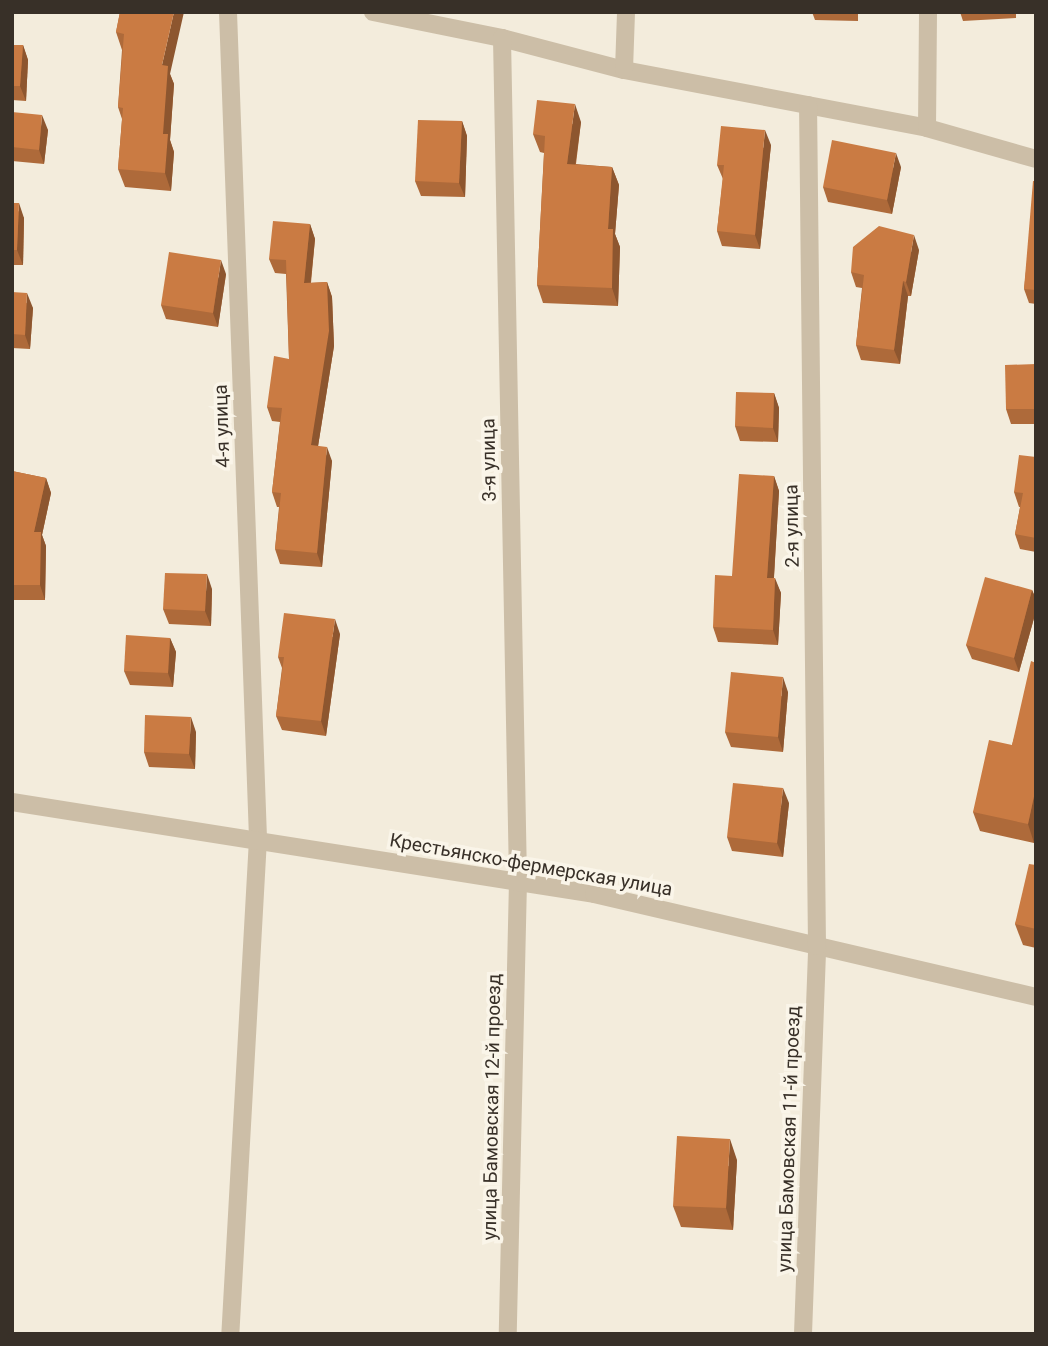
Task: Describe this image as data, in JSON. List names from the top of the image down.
{
  "streets": {
    "street": [
      "4-я улица",
      "3-я улица",
      "2-я улица",
      "Крестьянско-фермерская улица",
      "улица Бамовская 12-й проезд",
      "улица Бамовская 11-й проезд"
    ]
  },
  "crossings": [
    ["4-я улица", "Крестьянско-фермерская улица"],
    ["3-я улица", "Крестьянско-фермерская улица"],
    ["3-я улица", "улица Бамовская 12-й проезд"],
    ["2-я улица", "Крестьянско-фермерская улица"],
    ["2-я улица", "улица Бамовская 11-й проезд"],
    ["Крестьянско-фермерская улица", "улица Бамовская 12-й проезд"],
    ["Крестьянско-фермерская улица", "улица Бамовская 11-й проезд"]
  ]
}
